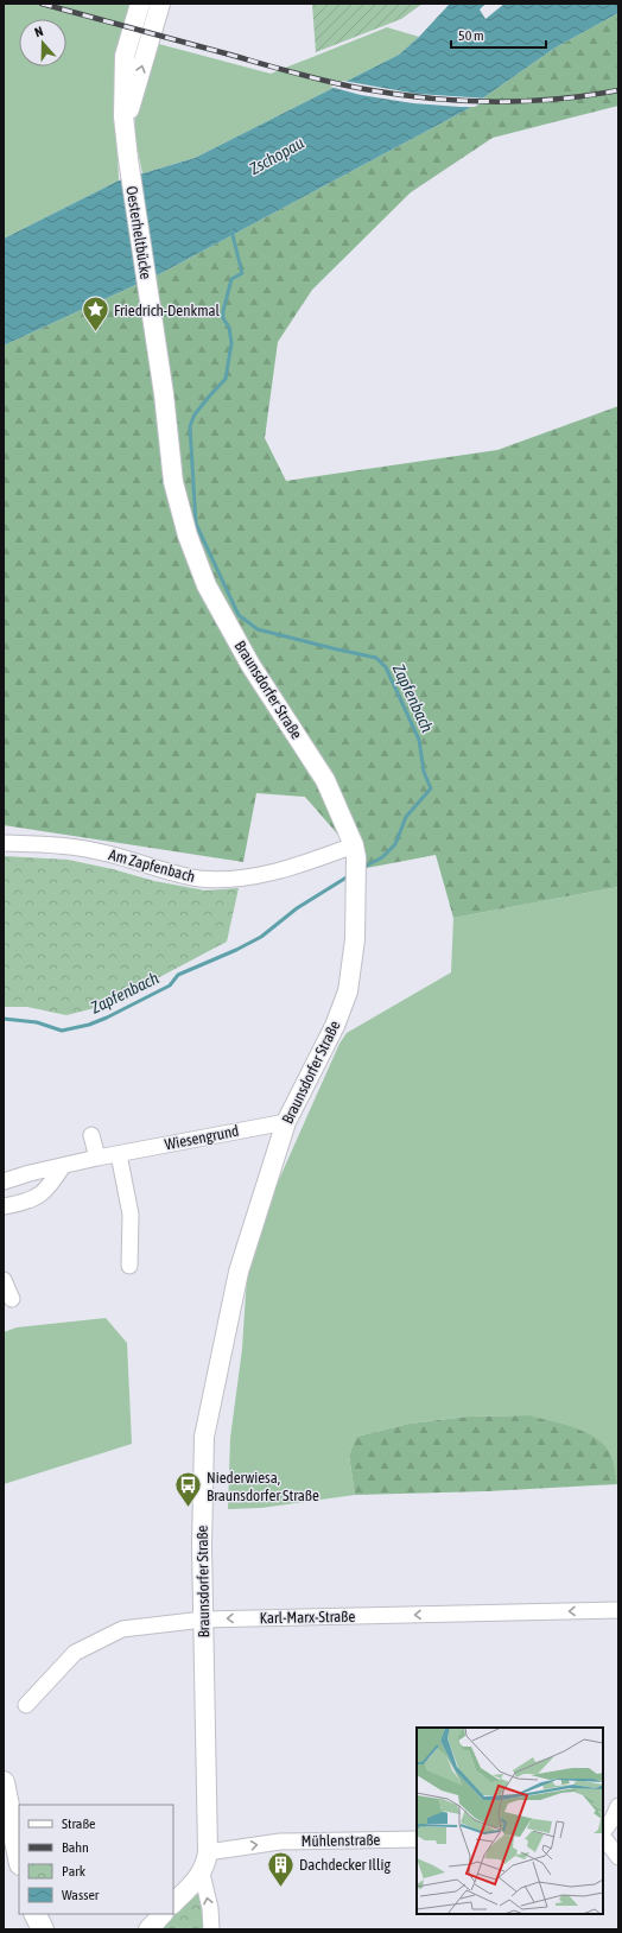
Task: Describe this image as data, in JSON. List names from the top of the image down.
{
  "streets": {
    "street": [
      "Oesterheltbücke",
      "Braunsdorfer Straße",
      "Am Zapfenbach",
      "Wiesengrund",
      "Karl-Marx-Straße",
      "Mühlenstraße"
    ]
  },
  "crossings": [
    ["Oesterheltbücke", "Braunsdorfer Straße"],
    ["Braunsdorfer Straße", "Am Zapfenbach"],
    ["Braunsdorfer Straße", "Wiesengrund"],
    ["Braunsdorfer Straße", "Karl-Marx-Straße"],
    ["Braunsdorfer Straße", "Mühlenstraße"]
  ],
  "one_way": ["Karl-Marx-Straße", "Mühlenstraße"],
  "water": ["Zschopau", "Zapfenbach"],
  "places": {
    "place": ["Friedrich-Denkmal"],
    "bus stop": ["Niederwiesa, Braunsdorfer Straße"],
    "building": ["Dachdecker Illig"]
  },
  "legend": [
    "Straße",
    "Bahn",
    "Park",
    "Wasser"
  ],
  "scale_bar": "50 m",
  "north": "top"
}
